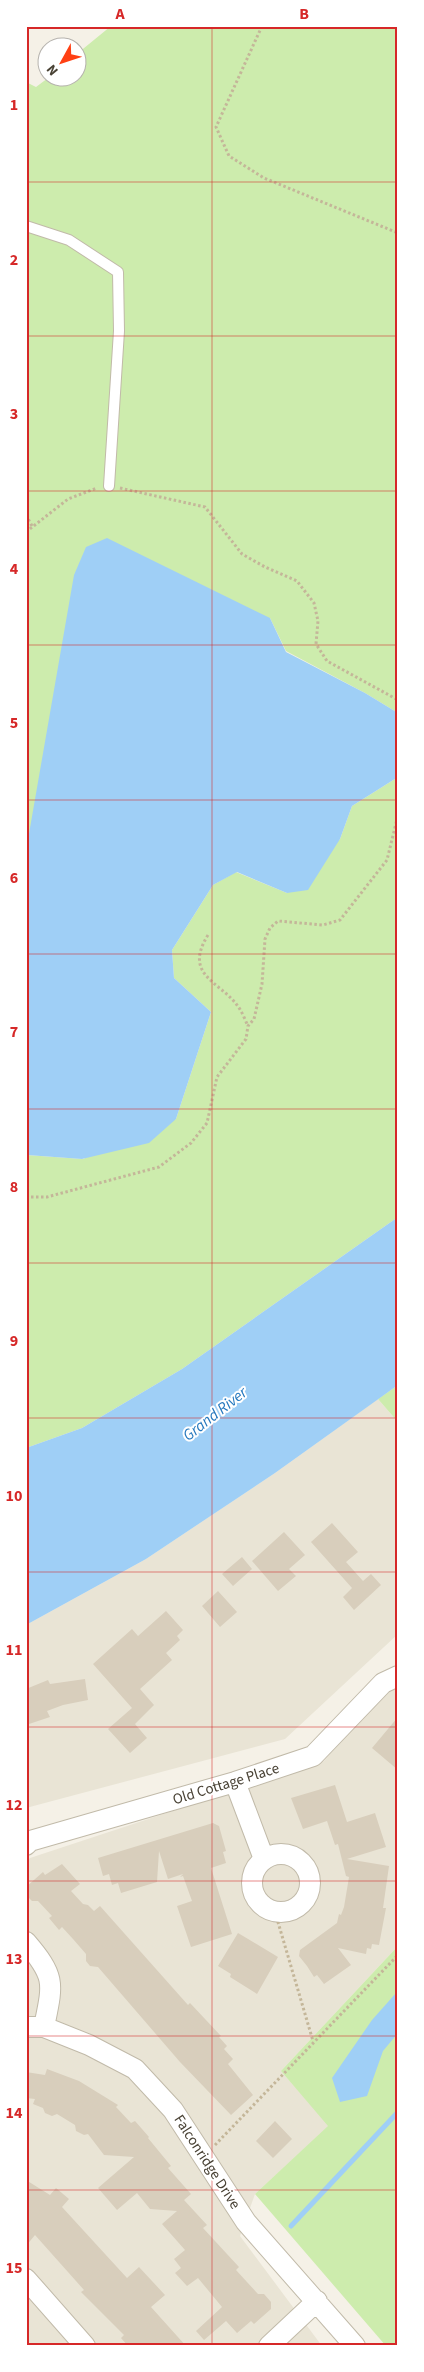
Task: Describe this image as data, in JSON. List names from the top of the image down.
{
  "streets": {
    "street": ["Old Cottage Place", "Falconridge Drive"]
  },
  "water": ["Grand River"],
  "north": "bottom left",
  "grid": {
    "columns": ["A", "B"],
    "rows": [
      "1",
      "2",
      "3",
      "4",
      "5",
      "6",
      "7",
      "8",
      "9",
      "10",
      "11",
      "12",
      "13",
      "14",
      "15"
    ]
  }
}
